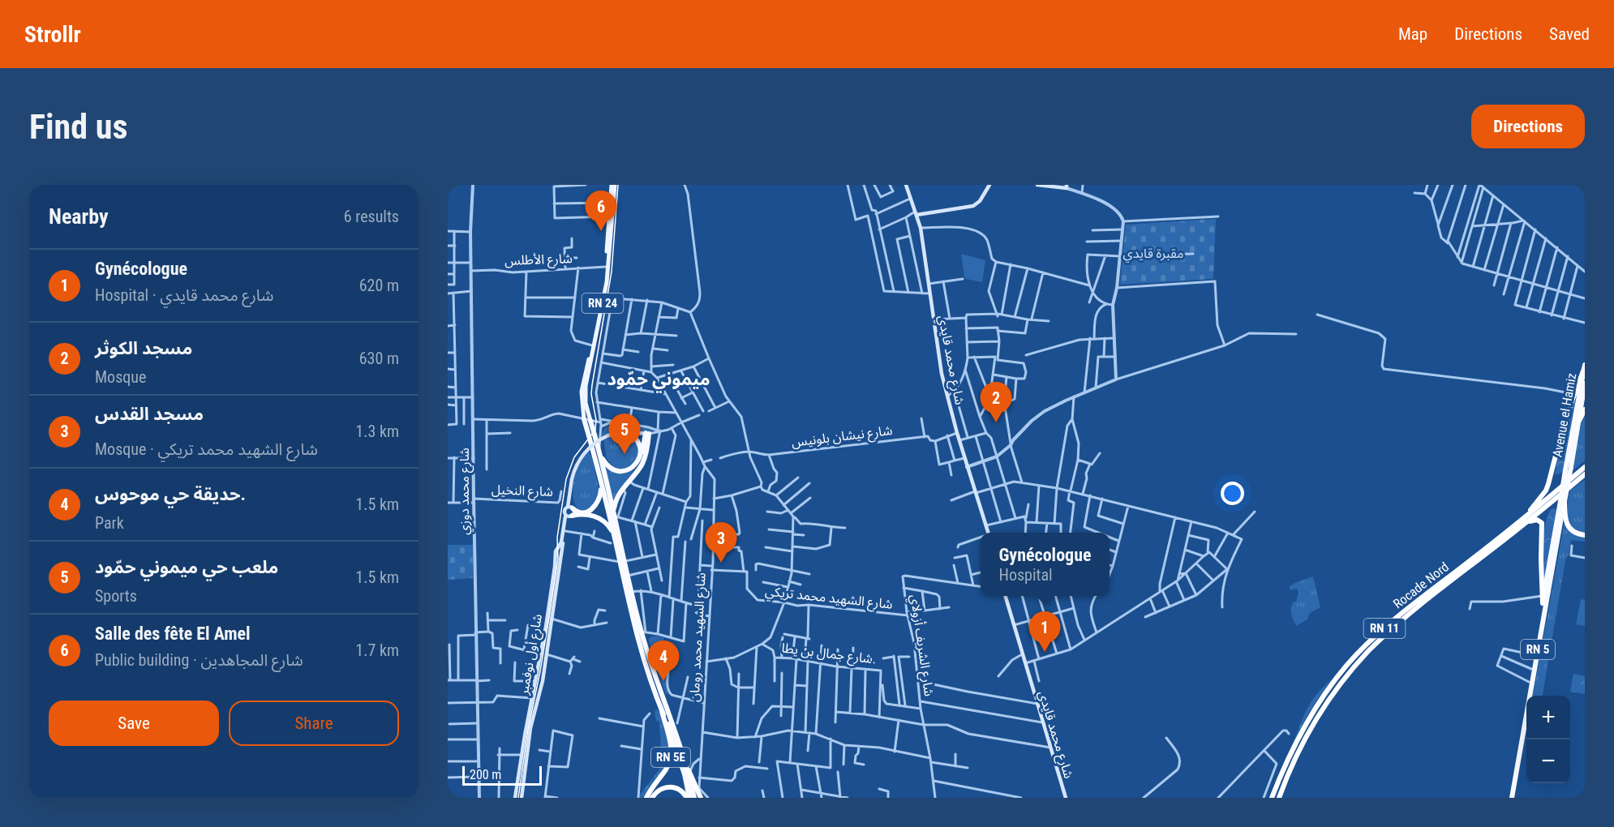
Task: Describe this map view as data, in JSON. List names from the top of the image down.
{
  "streets": {
    "highway": [
      "RN 24",
      "Avenue el Hamiz",
      "Rocade Nord",
      "RN 11",
      "RN 5",
      "RN 5E"
    ],
    "main road": ["شارع محمد قايدي", "شارع أول نوفمبر"],
    "street": [
      "شارع الأطلس",
      "شارع نيشان بلونيس",
      "شارع النخيل",
      "شارع محمد دوزي",
      "شارع الشهيد محمد تريكي",
      "شارع الشهيد محمد رومان",
      "شارع الشريف أزولاي",
      "شارع جمال بن يطا."
    ]
  },
  "crossings": [
    ["شارع الأطلس", "RN 24"],
    ["شارع الأطلس", "شارع محمد دوزي"],
    ["RN 24", "RN 5E"],
    ["Avenue el Hamiz", "RN 5"],
    ["شارع النخيل", "شارع محمد دوزي"],
    ["شارع الشهيد محمد تريكي", "شارع الشريف أزولاي"]
  ],
  "districts": ["ميموني حمّود"],
  "parks": ["مقبرة قايدي"],
  "scale_bar": "200 m",
  "page": {
    "header": "Strollr",
    "nav": ["Map", "Directions", "Saved"],
    "buttons": [
      "Directions",
      ["Save", "Share"]
    ],
    "title": "Find us",
    "heading": ["Nearby", "6 results"],
    "pins": [
      "6",
      "2",
      "5",
      "3",
      "1",
      "4"
    ],
    "list": [
      {
        "mark": "1",
        "name": "Gynécologue",
        "note": "Hospital · شارع محمد قايدي",
        "value": "620 m"
      },
      {
        "mark": "2",
        "name": "مسجد الكوثر",
        "note": "Mosque",
        "value": "630 m"
      },
      {
        "mark": "3",
        "name": "مسجد القدس",
        "note": "Mosque · شارع الشهيد محمد تريكي",
        "value": "1.3 km"
      },
      {
        "mark": "4",
        "name": "حديقة حي موحوس.",
        "note": "Park",
        "value": "1.5 km"
      },
      {
        "mark": "5",
        "name": "ملعب حي ميموني حمّود",
        "note": "Sports",
        "value": "1.5 km"
      },
      {
        "mark": "6",
        "name": "Salle des fête El Amel",
        "note": "Public building · شارع المجاهدين",
        "value": "1.7 km"
      }
    ],
    "popup": ["Gynécologue", "Hospital"],
    "map_buttons": ["+", "−"],
    "scale": "200 m"
  }
}
